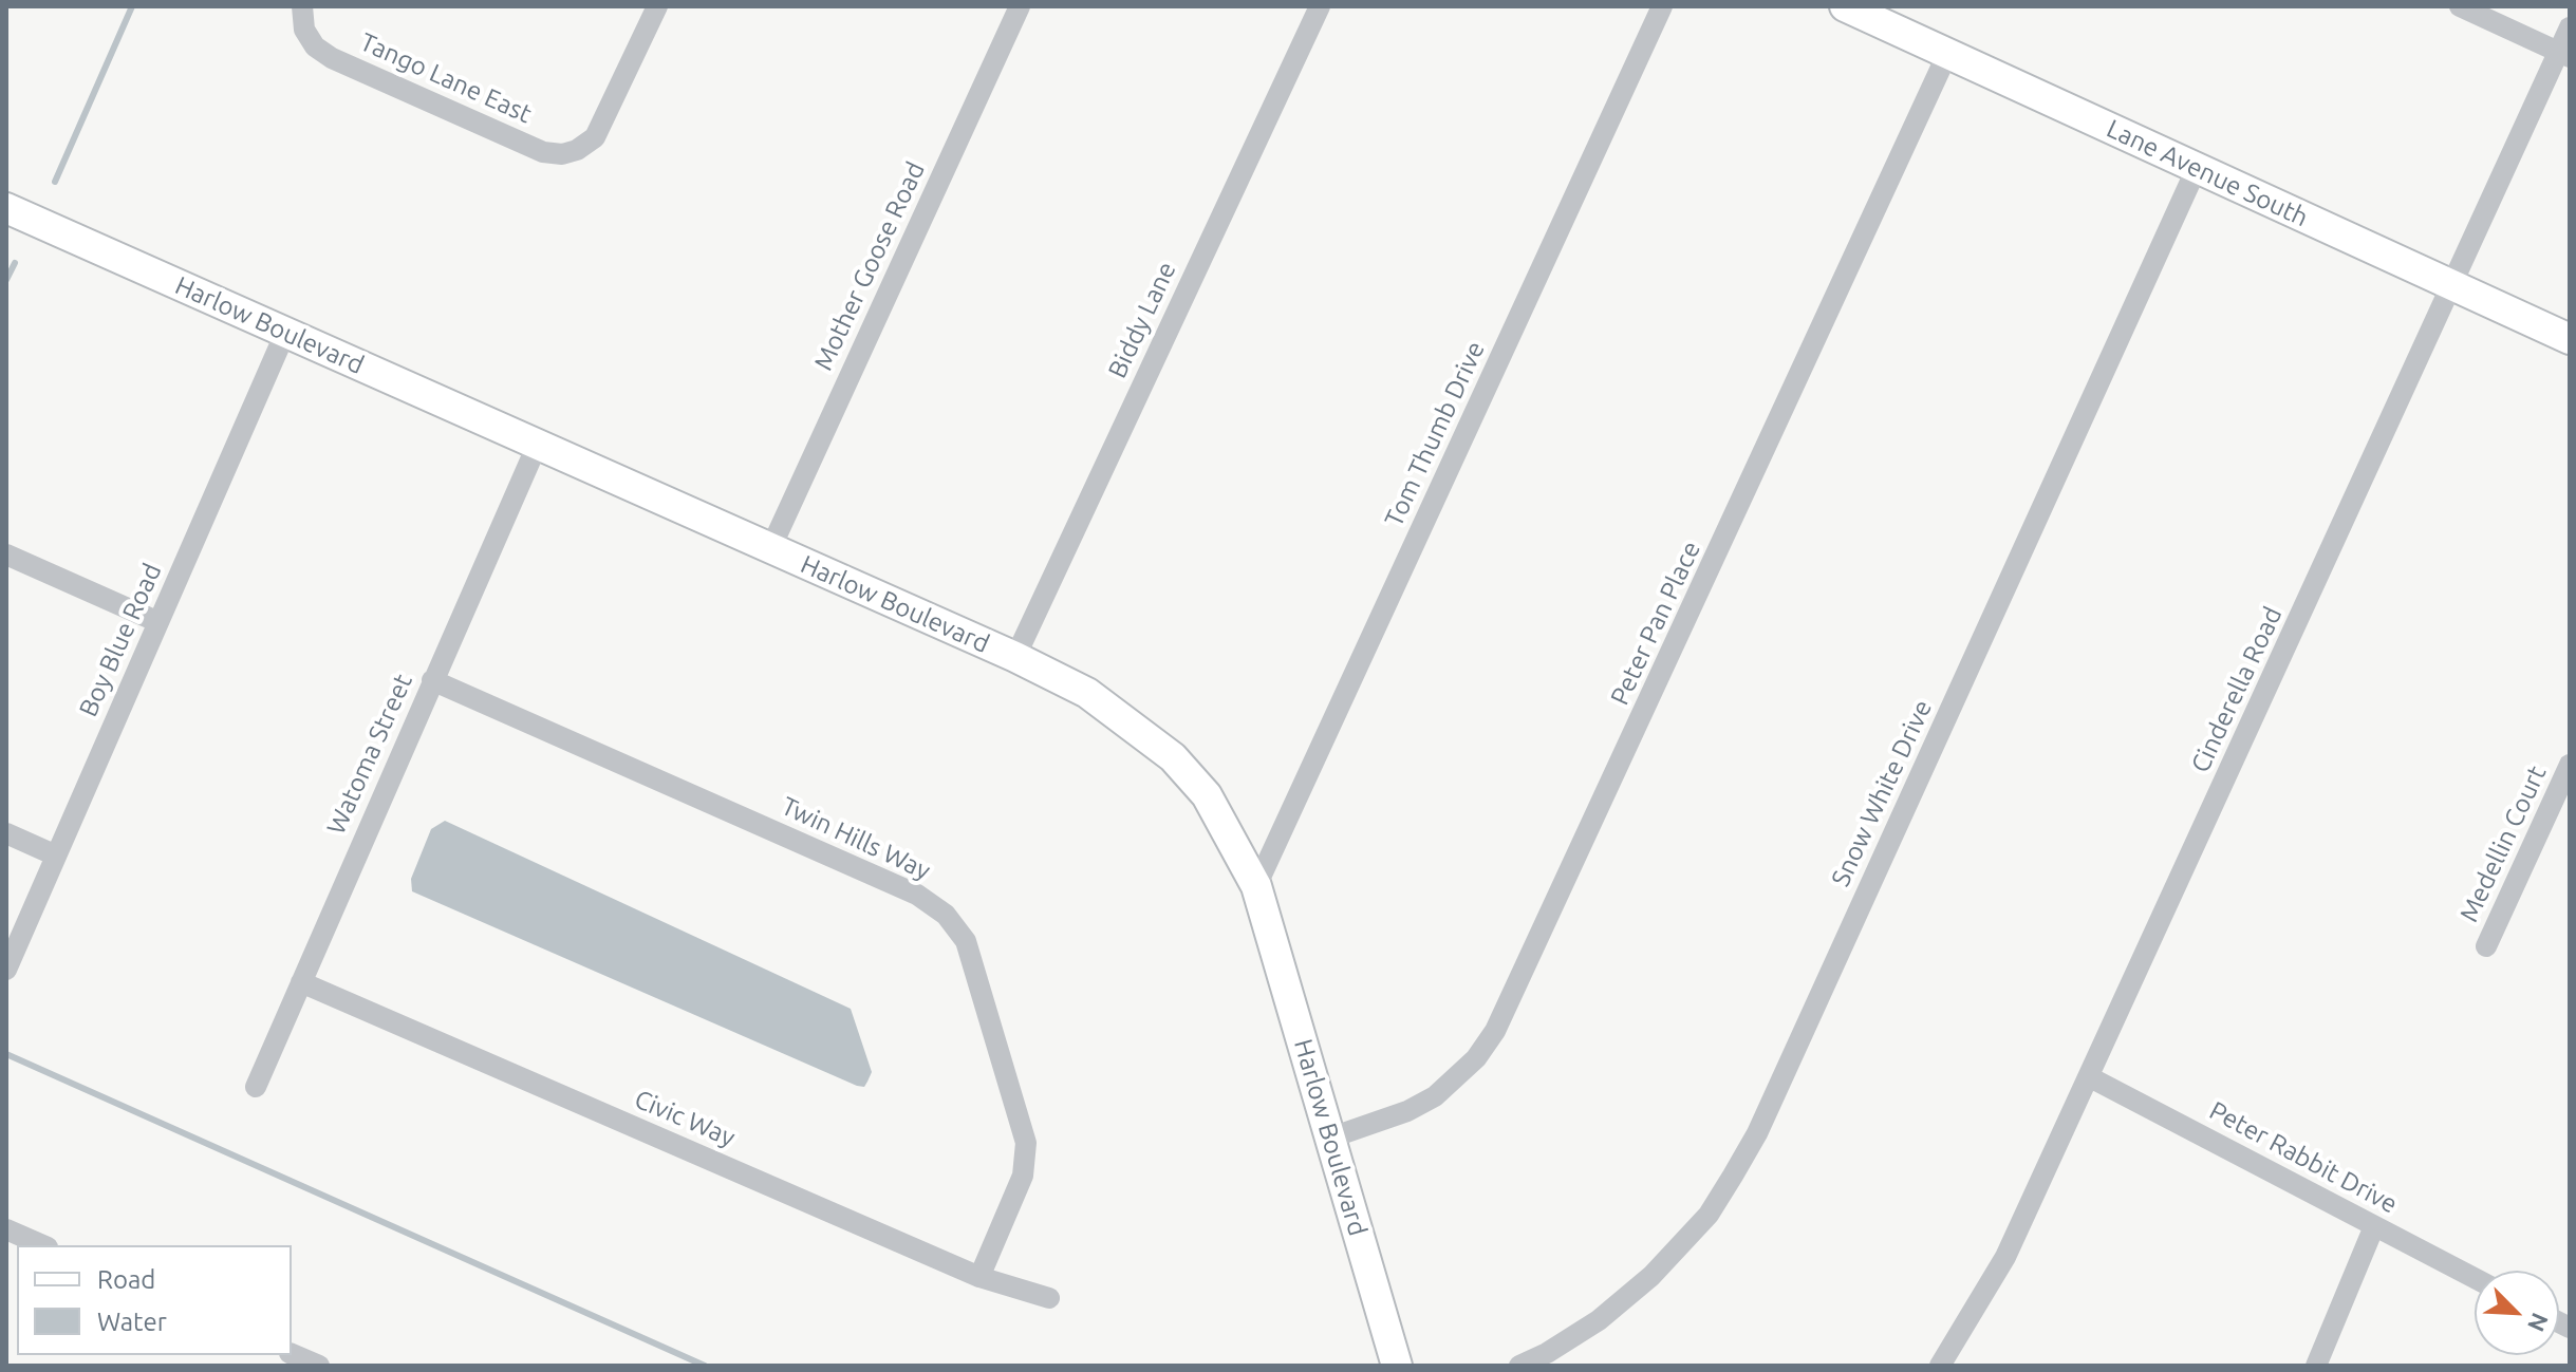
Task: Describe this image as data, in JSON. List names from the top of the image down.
{
  "streets": {
    "street": [
      "Tango Lane East",
      "Lane Avenue South",
      "Mother Goose Road",
      "Biddy Lane",
      "Harlow Boulevard",
      "Tom Thumb Drive",
      "Peter Pan Place",
      "Boy Blue Road",
      "Cinderella Road",
      "Watoma Street",
      "Snow White Drive",
      "Twin Hills Way",
      "Medellin Court",
      "Civic Way",
      "Peter Rabbit Drive"
    ]
  },
  "crossings": [
    ["Lane Avenue South", "Peter Pan Place"],
    ["Lane Avenue South", "Cinderella Road"],
    ["Lane Avenue South", "Snow White Drive"],
    ["Mother Goose Road", "Harlow Boulevard"],
    ["Biddy Lane", "Harlow Boulevard"],
    ["Harlow Boulevard", "Tom Thumb Drive"],
    ["Harlow Boulevard", "Peter Pan Place"],
    ["Harlow Boulevard", "Boy Blue Road"],
    ["Harlow Boulevard", "Watoma Street"],
    ["Cinderella Road", "Peter Rabbit Drive"],
    ["Watoma Street", "Twin Hills Way"],
    ["Watoma Street", "Civic Way"],
    ["Twin Hills Way", "Civic Way"]
  ],
  "legend": ["Road", "Water"],
  "north": "bottom right"
}
